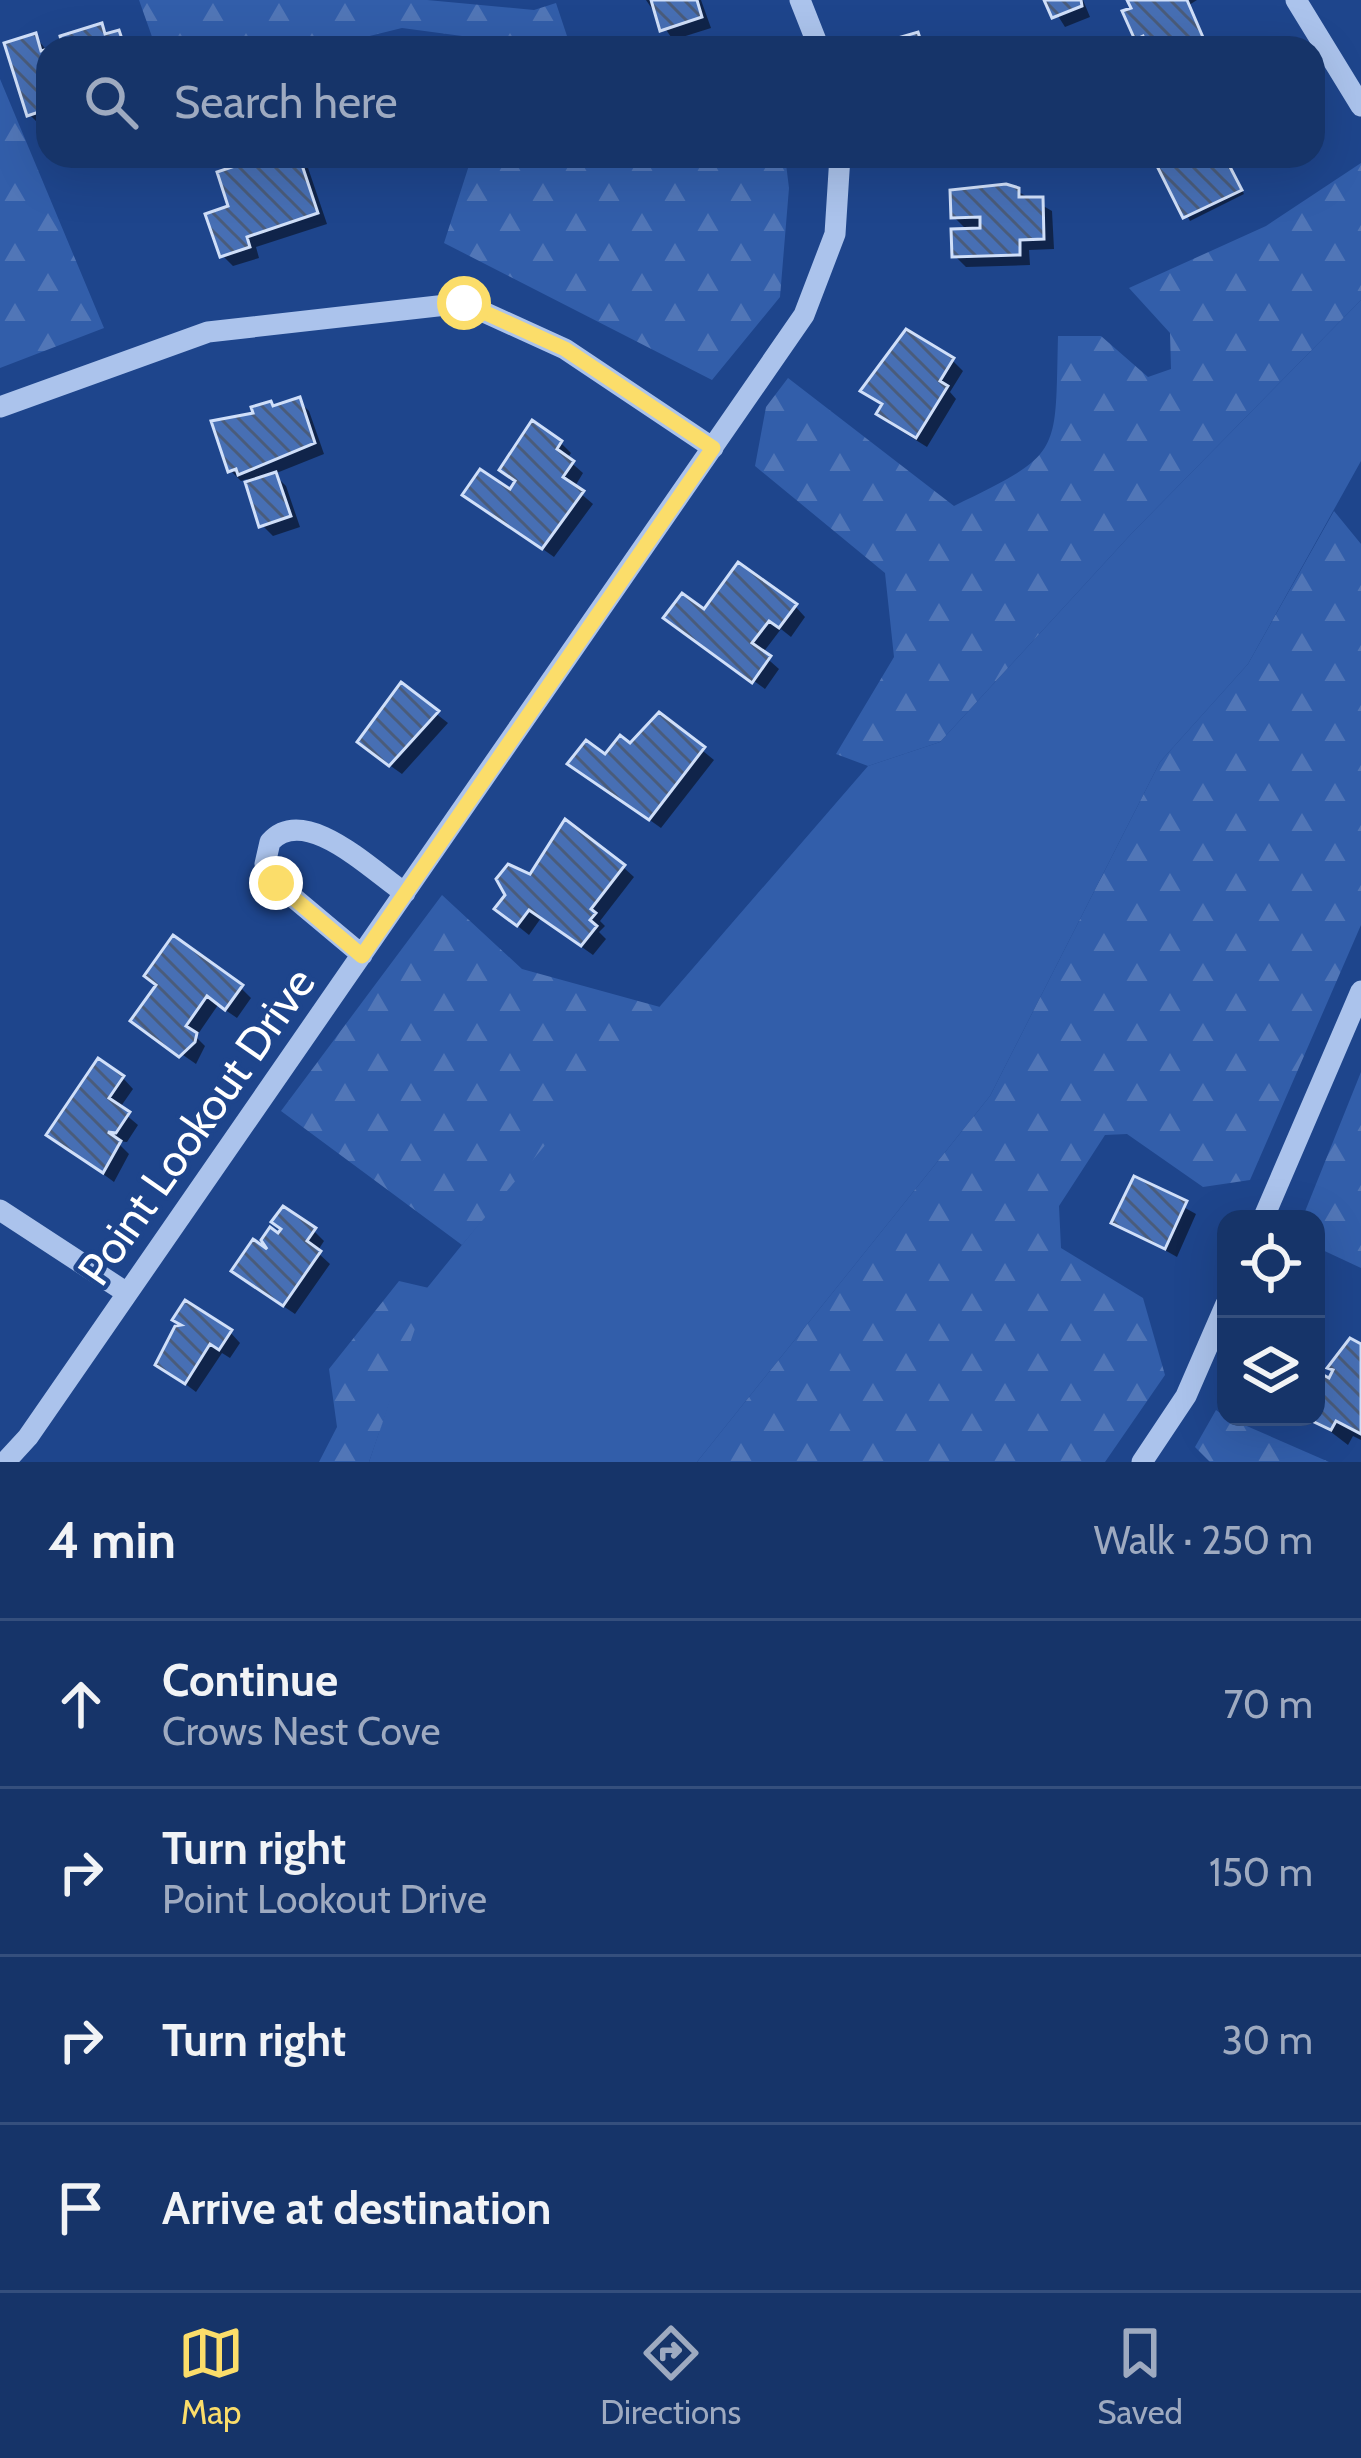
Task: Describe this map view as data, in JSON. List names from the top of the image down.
{
  "streets": {
    "street": ["Point Lookout Drive"]
  },
  "page": {
    "search": "Search here",
    "heading": ["4 min", "Walk · 250 m"],
    "list": [
      ["Continue", "Crows Nest Cove", "70 m"],
      ["Turn right", "Point Lookout Drive", "150 m"],
      ["Turn right", "30 m"],
      "Arrive at destination"
    ],
    "nav": ["Map", "Directions", "Saved"]
  }
}
